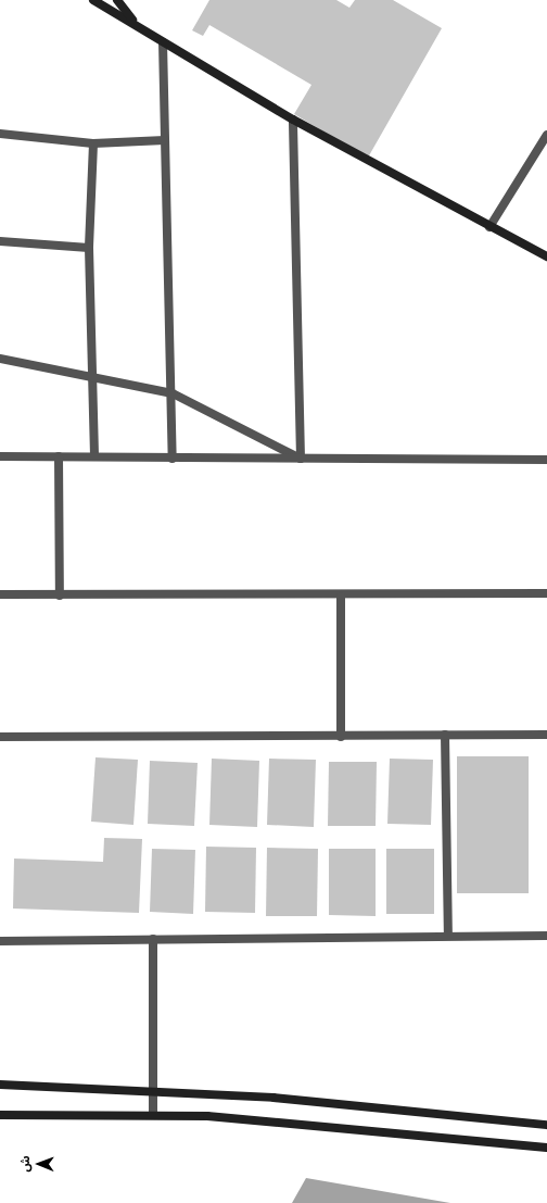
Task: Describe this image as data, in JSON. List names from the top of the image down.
{
  "north": "left"
}
